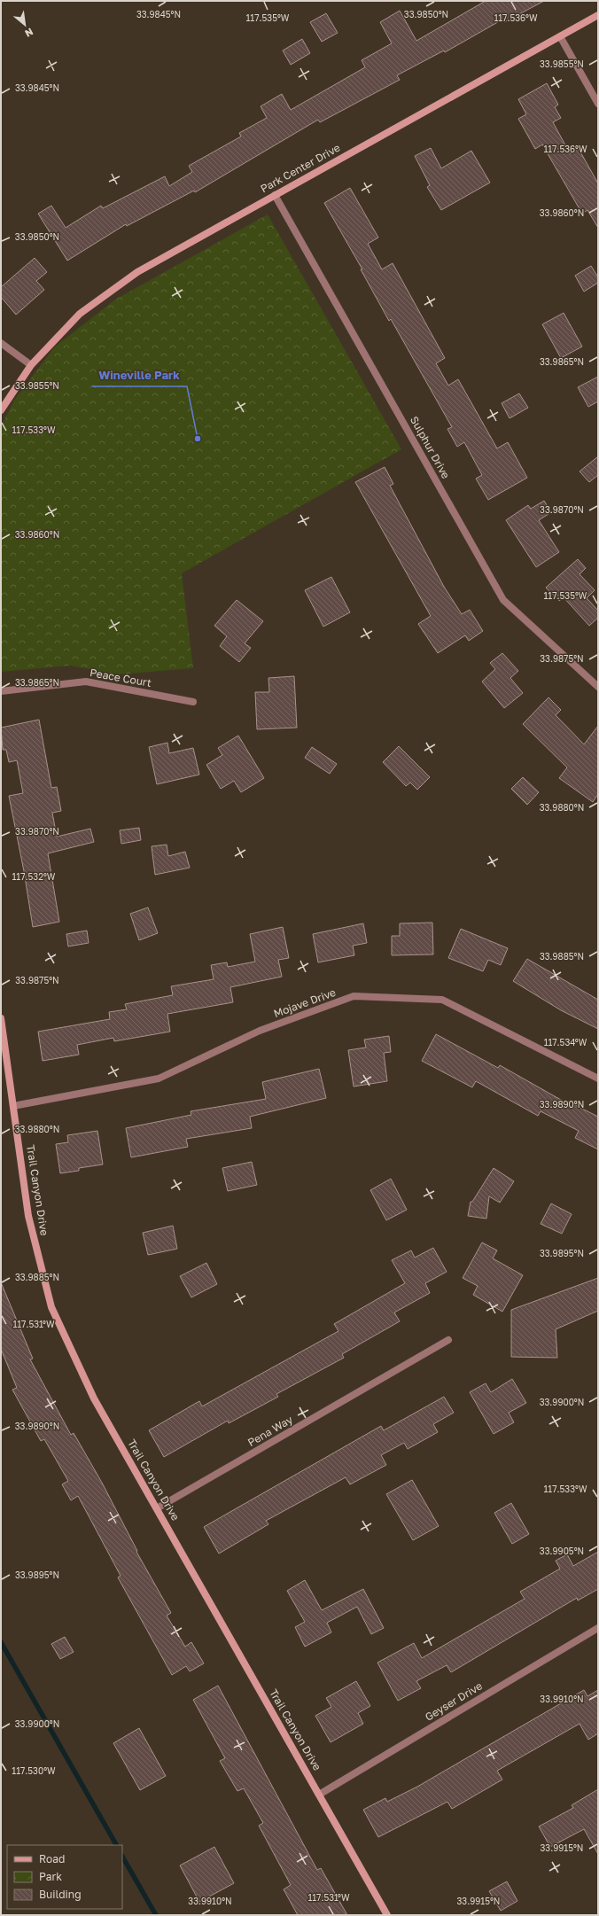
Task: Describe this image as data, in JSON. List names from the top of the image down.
{
  "streets": {
    "street": [
      "Park Center Drive",
      "Sulphur Drive",
      "Peace Court",
      "Mojave Drive",
      "Trail Canyon Drive",
      "Pena Way",
      "Geyser Drive"
    ]
  },
  "crossings": [
    ["Park Center Drive", "Sulphur Drive"],
    ["Mojave Drive", "Trail Canyon Drive"],
    ["Trail Canyon Drive", "Pena Way"],
    ["Trail Canyon Drive", "Geyser Drive"]
  ],
  "places": ["Wineville Park"],
  "legend": ["Road", "Park", "Building"],
  "north": "bottom right",
  "coordinates": [
    "33.9845°N",
    "33.9850°N",
    "117.535°W",
    "117.536°W",
    "33.9855°N",
    "33.9860°N",
    "33.9865°N",
    "117.533°W",
    "33.9870°N",
    "33.9875°N",
    "33.9880°N",
    "117.532°W",
    "33.9885°N",
    "117.534°W",
    "33.9890°N",
    "33.9895°N",
    "117.531°W",
    "33.9900°N",
    "33.9905°N",
    "33.9910°N",
    "117.530°W",
    "33.9915°N"
  ]
}
